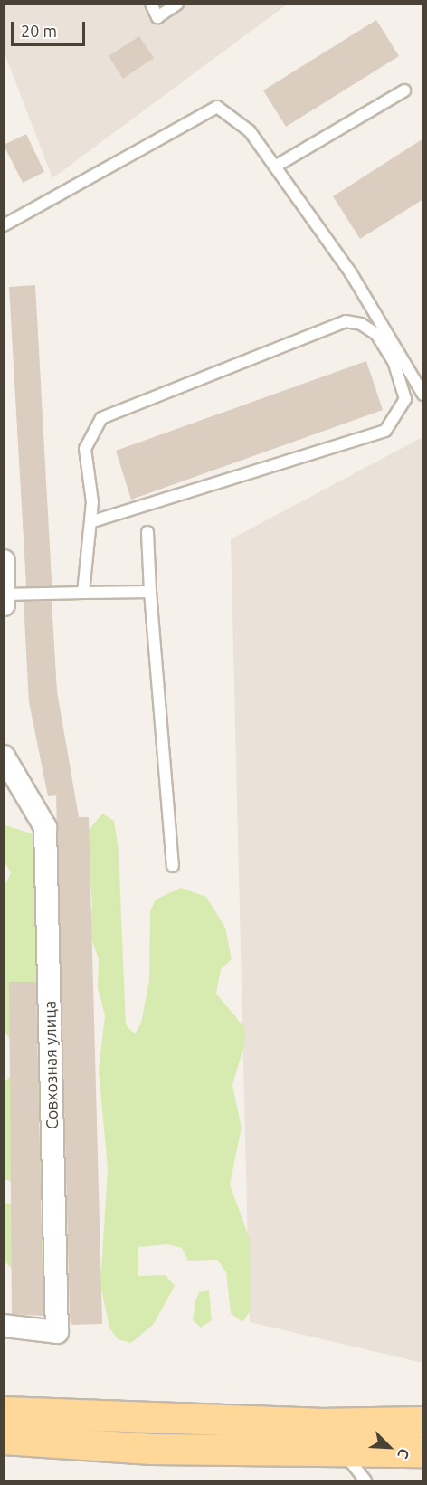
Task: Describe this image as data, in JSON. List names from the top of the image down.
{
  "streets": {
    "street": ["Совхозная улица"]
  },
  "scale_bar": "20 m",
  "north": "bottom right"
}
